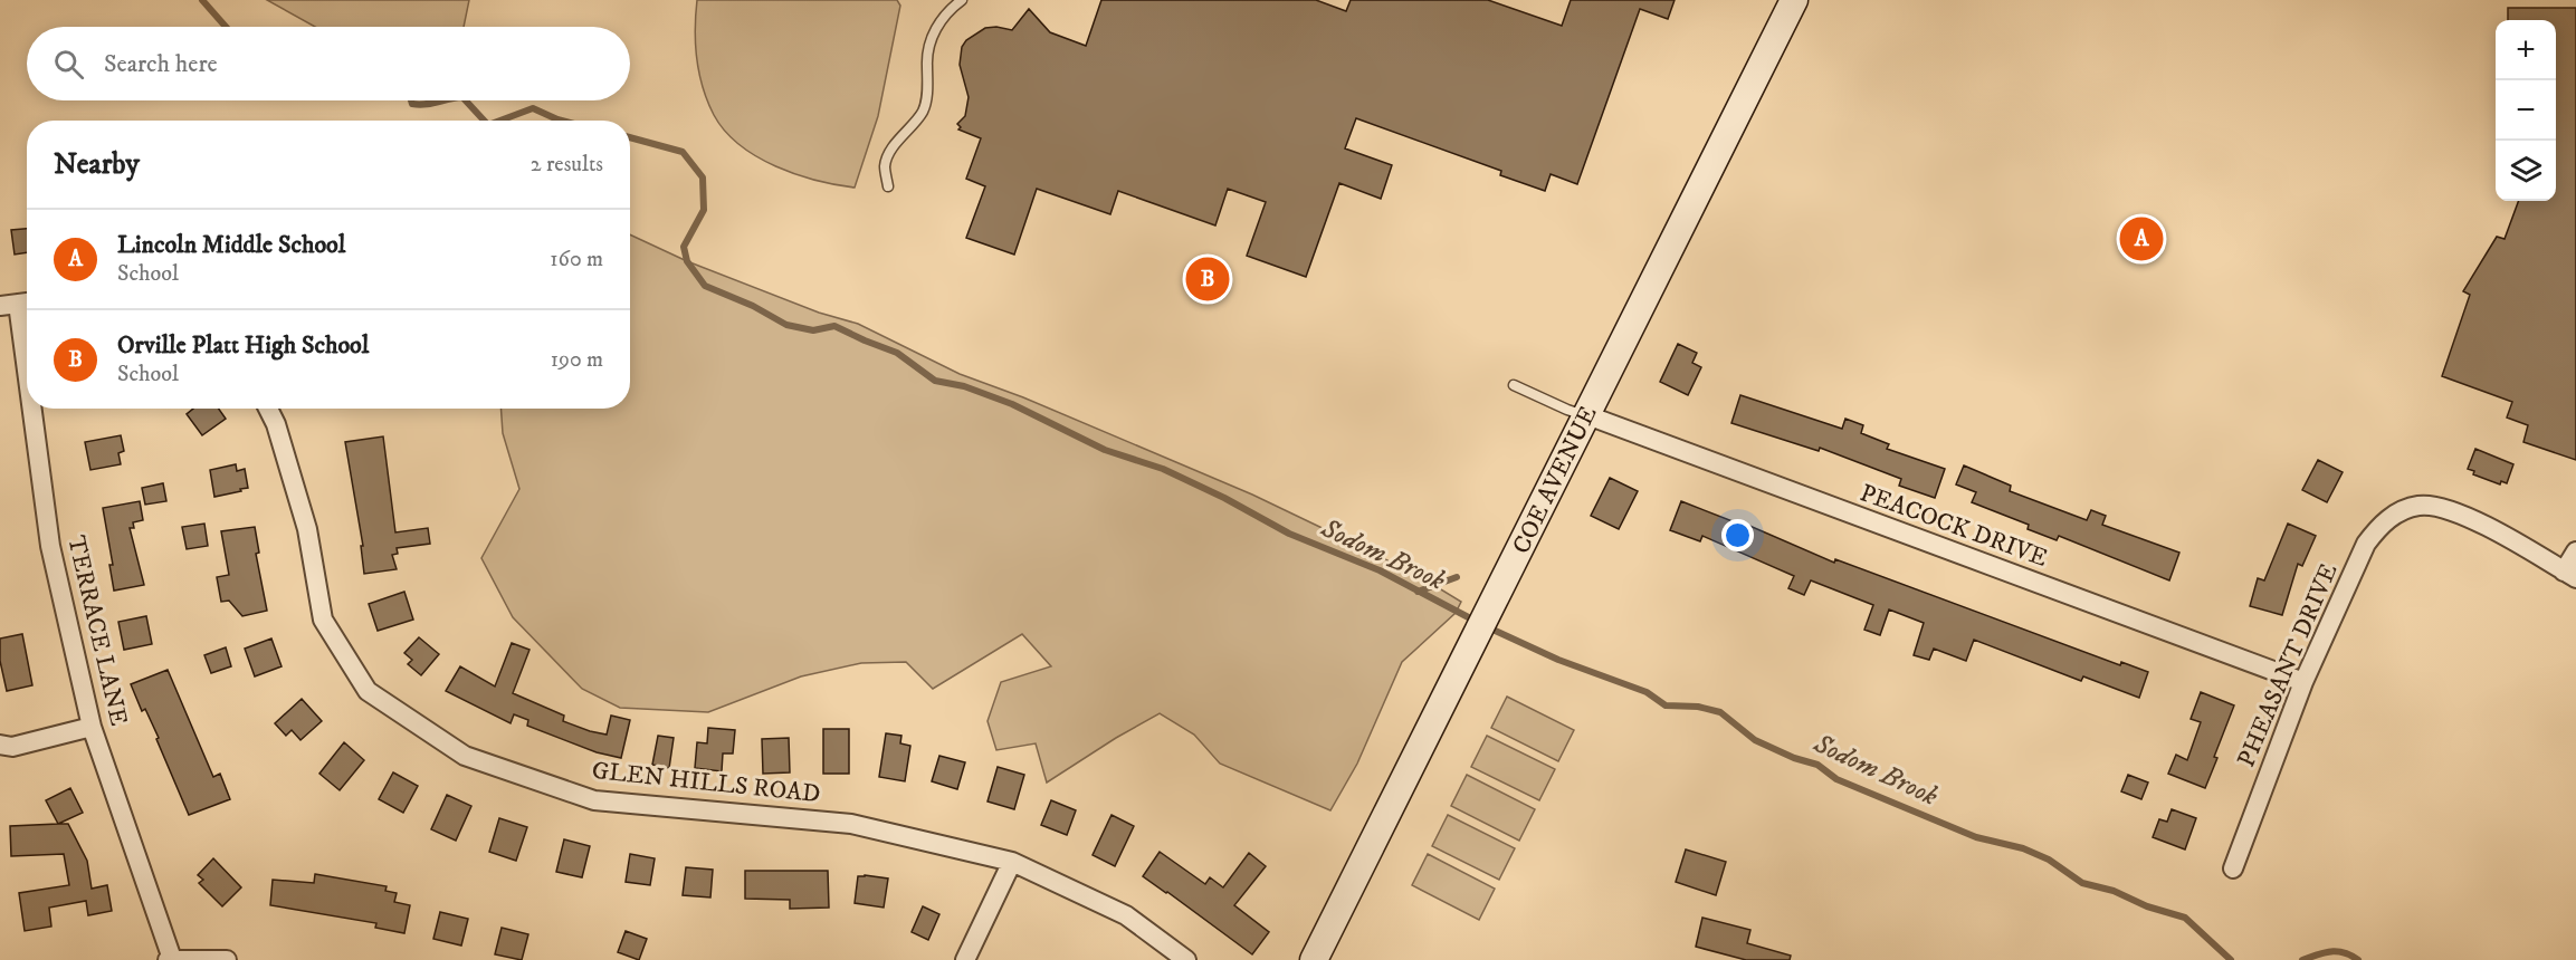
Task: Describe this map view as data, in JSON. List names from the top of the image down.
{
  "streets": {
    "street": [
      "COE AVENUE",
      "PEACOCK DRIVE",
      "TERRACE LANE",
      "PHEASANT DRIVE",
      "GLEN HILLS ROAD"
    ]
  },
  "crossings": [
    ["COE AVENUE", "PEACOCK DRIVE"],
    ["PEACOCK DRIVE", "PHEASANT DRIVE"]
  ],
  "water": ["Sodom Brook"],
  "page": {
    "map_buttons": ["+", "−"],
    "search": "Search here",
    "heading": ["Nearby", "2 results"],
    "list": [
      {
        "mark": "A",
        "name": "Lincoln Middle School",
        "note": "School",
        "value": "160 m"
      },
      {
        "mark": "B",
        "name": "Orville Platt High School",
        "note": "School",
        "value": "190 m"
      }
    ],
    "pins": ["A", "B"]
  }
}
